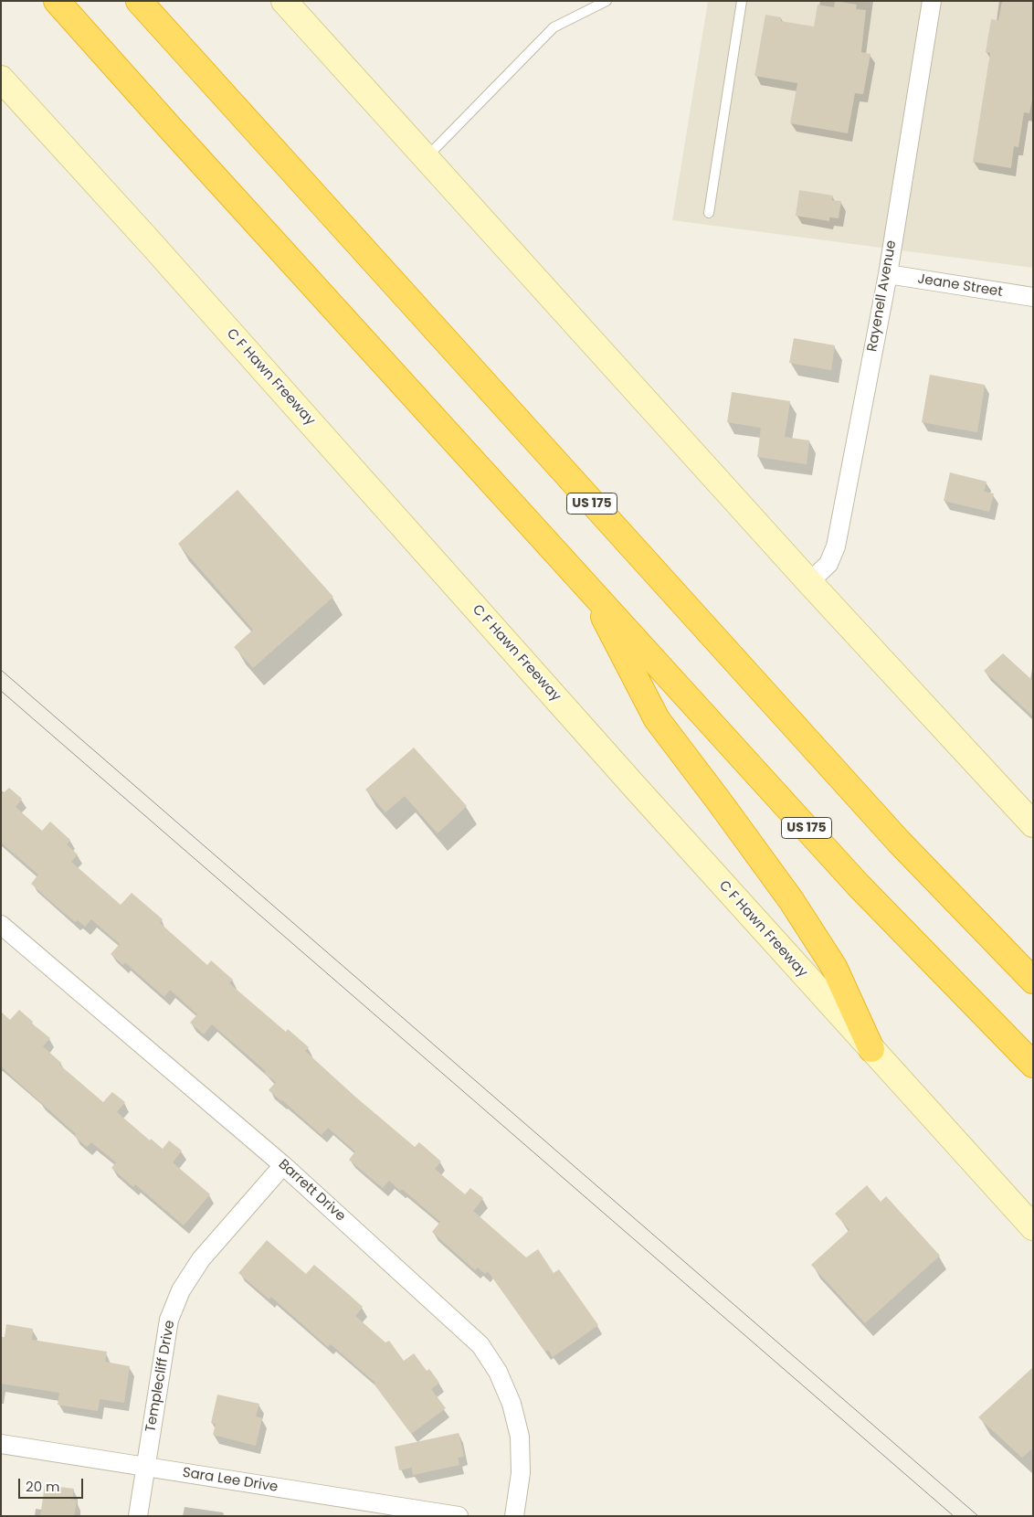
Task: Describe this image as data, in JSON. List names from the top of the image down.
{
  "streets": {
    "highway": ["US 175"],
    "main road": ["C F Hawn Freeway"],
    "street": [
      "Jeane Street",
      "Rayenell Avenue",
      "Barrett Drive",
      "Templecliff Drive",
      "Sara Lee Drive"
    ]
  },
  "crossings": [
    ["Jeane Street", "Rayenell Avenue"],
    ["Barrett Drive", "Templecliff Drive"],
    ["Templecliff Drive", "Sara Lee Drive"]
  ],
  "scale_bar": "20 m"
}
